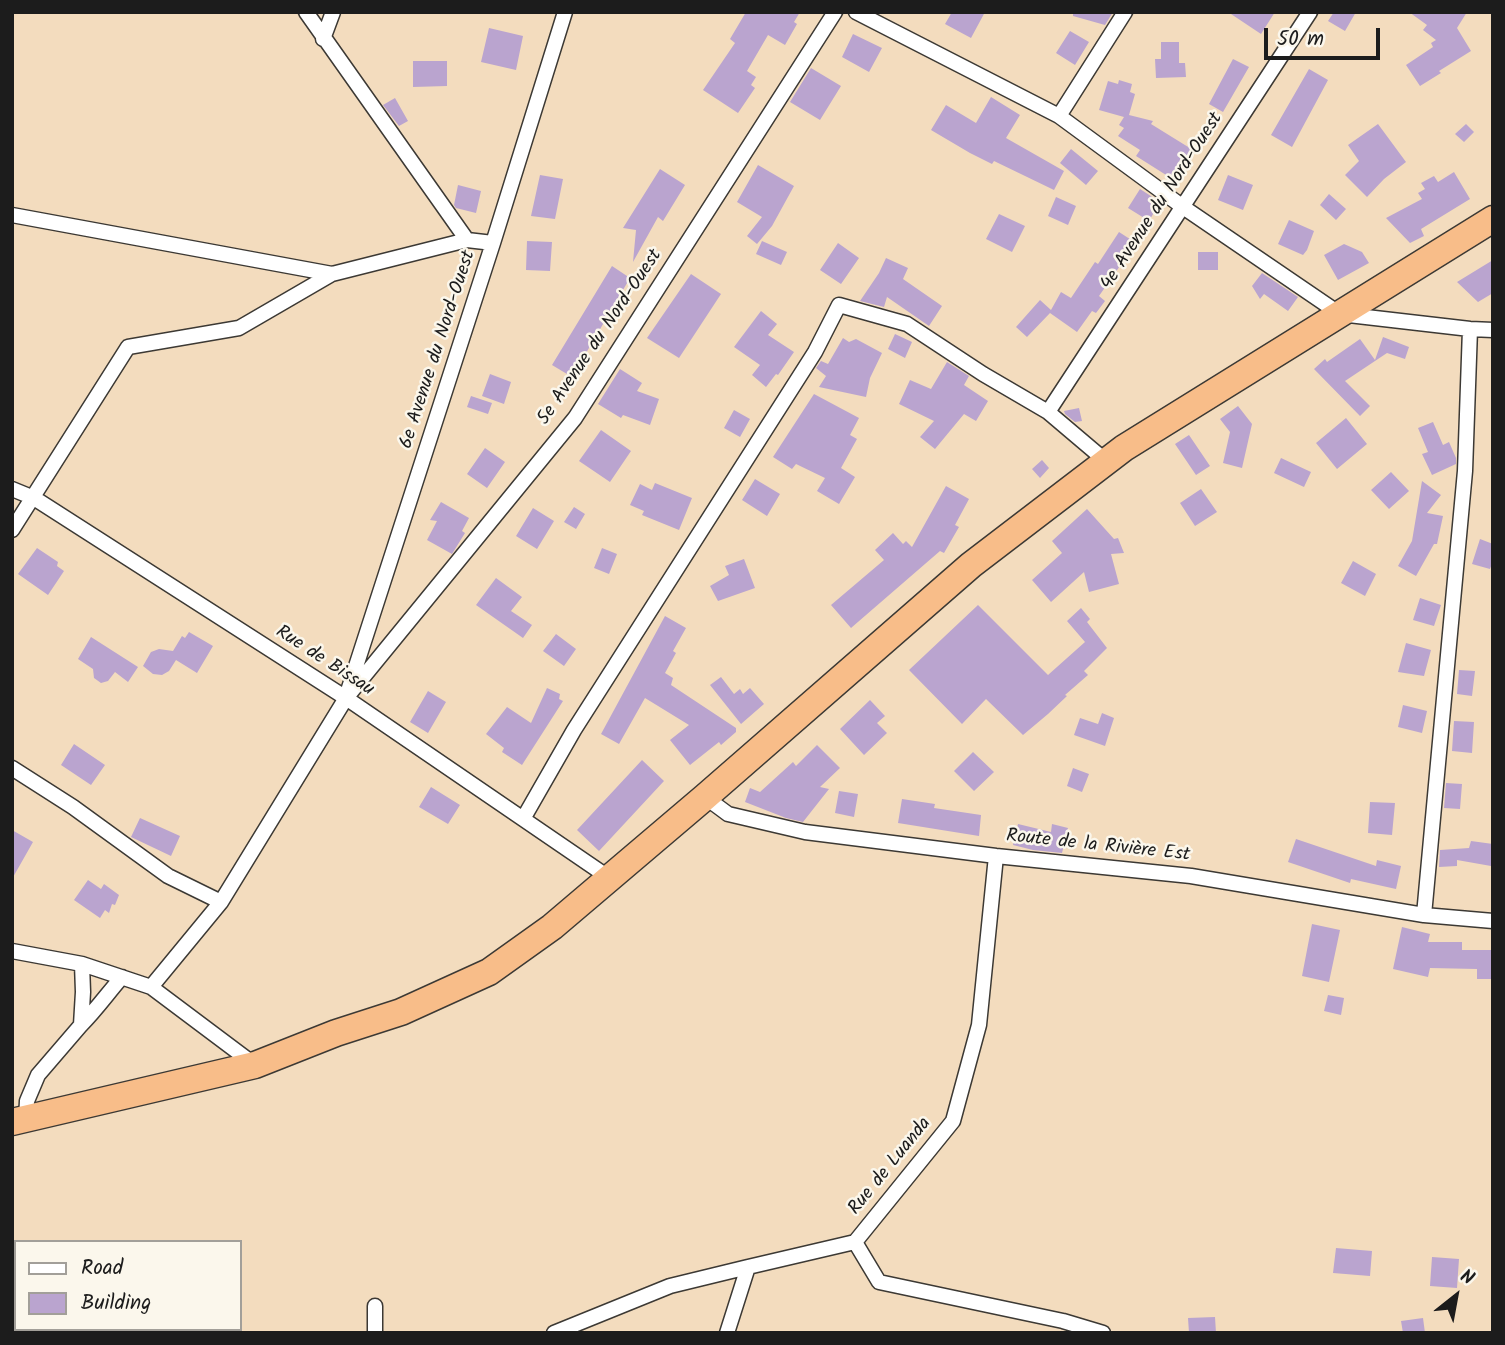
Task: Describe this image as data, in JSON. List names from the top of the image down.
{
  "streets": {
    "street": [
      "4e Avenue du Nord-Ouest",
      "5e Avenue du Nord-Ouest",
      "6e Avenue du Nord-Ouest",
      "Rue de Bissau",
      "Route de la Rivière Est",
      "Rue de Luanda"
    ]
  },
  "crossings": [
    ["5e Avenue du Nord-Ouest", "6e Avenue du Nord-Ouest"],
    ["5e Avenue du Nord-Ouest", "Rue de Bissau"],
    ["6e Avenue du Nord-Ouest", "Rue de Bissau"],
    ["Route de la Rivière Est", "Rue de Luanda"]
  ],
  "legend": ["Road", "Building"],
  "scale_bar": "50 m",
  "north": "top right"
}
